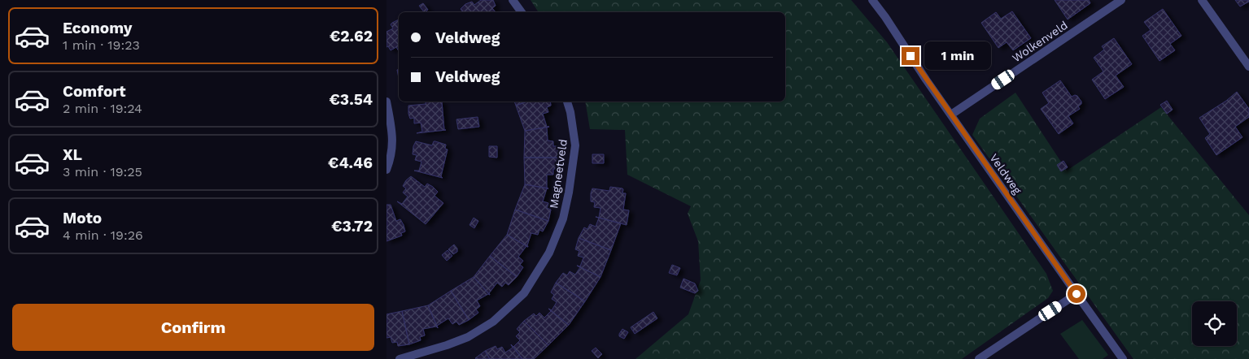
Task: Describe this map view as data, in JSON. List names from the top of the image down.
{
  "streets": {
    "street": ["Wolkenveld", "Magneetveld", "Veldweg"]
  },
  "crossings": [
    ["Wolkenveld", "Veldweg"]
  ],
  "page": {
    "list": [
      {
        "name": "Economy",
        "note": "1 min · 19:23",
        "value": "€2.62"
      },
      {
        "name": "Comfort",
        "note": "2 min · 19:24",
        "value": "€3.54"
      },
      {
        "name": "XL",
        "note": "3 min · 19:25",
        "value": "€4.46"
      },
      {
        "name": "Moto",
        "note": "4 min · 19:26",
        "value": "€3.72"
      }
    ],
    "banner": ["Veldweg", "Veldweg"],
    "bubble": "1 min",
    "buttons": "Confirm"
  }
}
